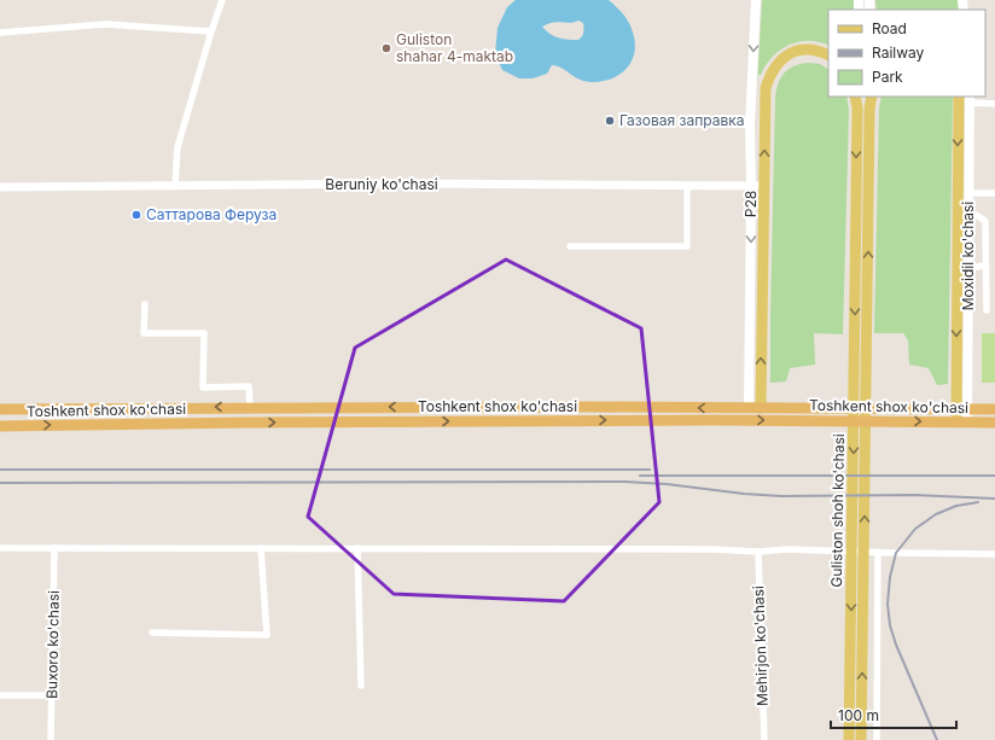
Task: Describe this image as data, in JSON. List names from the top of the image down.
{
  "streets": {
    "highway": ["Toshkent shox ko'chasi"],
    "main road": ["Р28", "Moxidil ko'chasi", "Guliston shoh ko'chasi"],
    "street": ["Beruniy ko'chasi", "Buxoro ko'chasi", "Mehirjon ko'chasi"]
  },
  "crossings": [
    ["Beruniy ko'chasi", "Р28"],
    ["Р28", "Toshkent shox ko'chasi"],
    ["Moxidil ko'chasi", "Toshkent shox ko'chasi"]
  ],
  "places": ["Guliston shahar 4-maktab", "Газовая заправка", "Саттарова Феруза"],
  "legend": ["Road", "Railway", "Park"],
  "scale_bar": "100 m"
}
